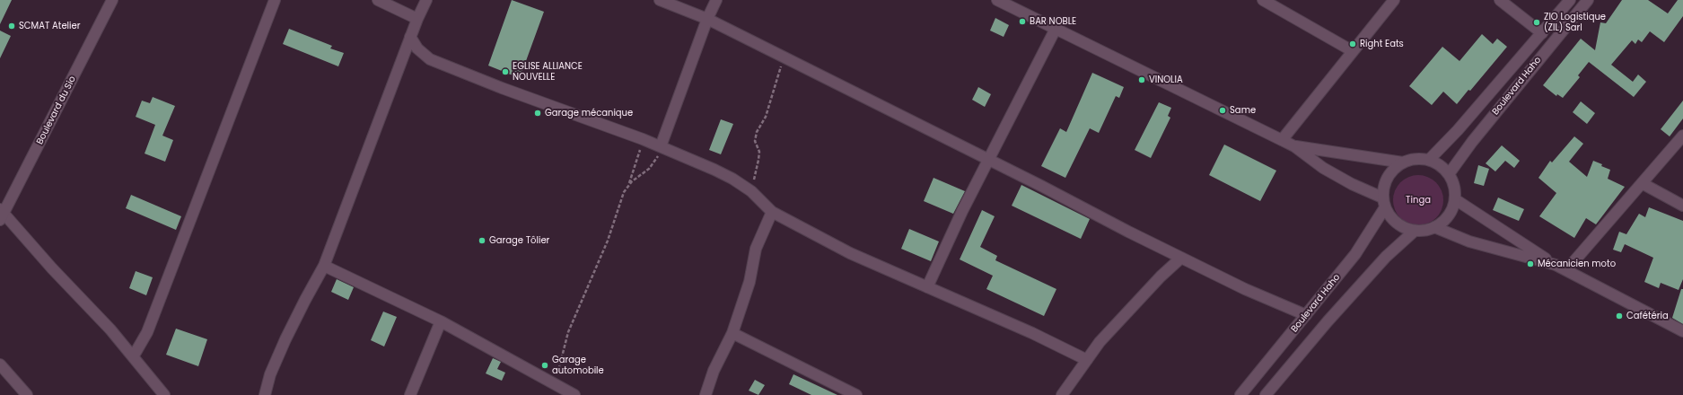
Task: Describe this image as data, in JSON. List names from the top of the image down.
{
  "streets": {
    "street": ["Boulevard Haho", "Boulevard du Sio"]
  },
  "parks": ["Tinga"],
  "places": [
    "BAR NOBLE",
    "ZIO Logistique (ZIL) Sarl",
    "SCMAT Atelier",
    "Right Eats",
    "EGLISE ALLIANCE NOUVELLE",
    "VINOLIA",
    "Same",
    "Garage mécanique",
    "Garage Tôlier",
    "Mécanicien moto",
    "Cafétéria",
    "Garage automobile"
  ]
}
